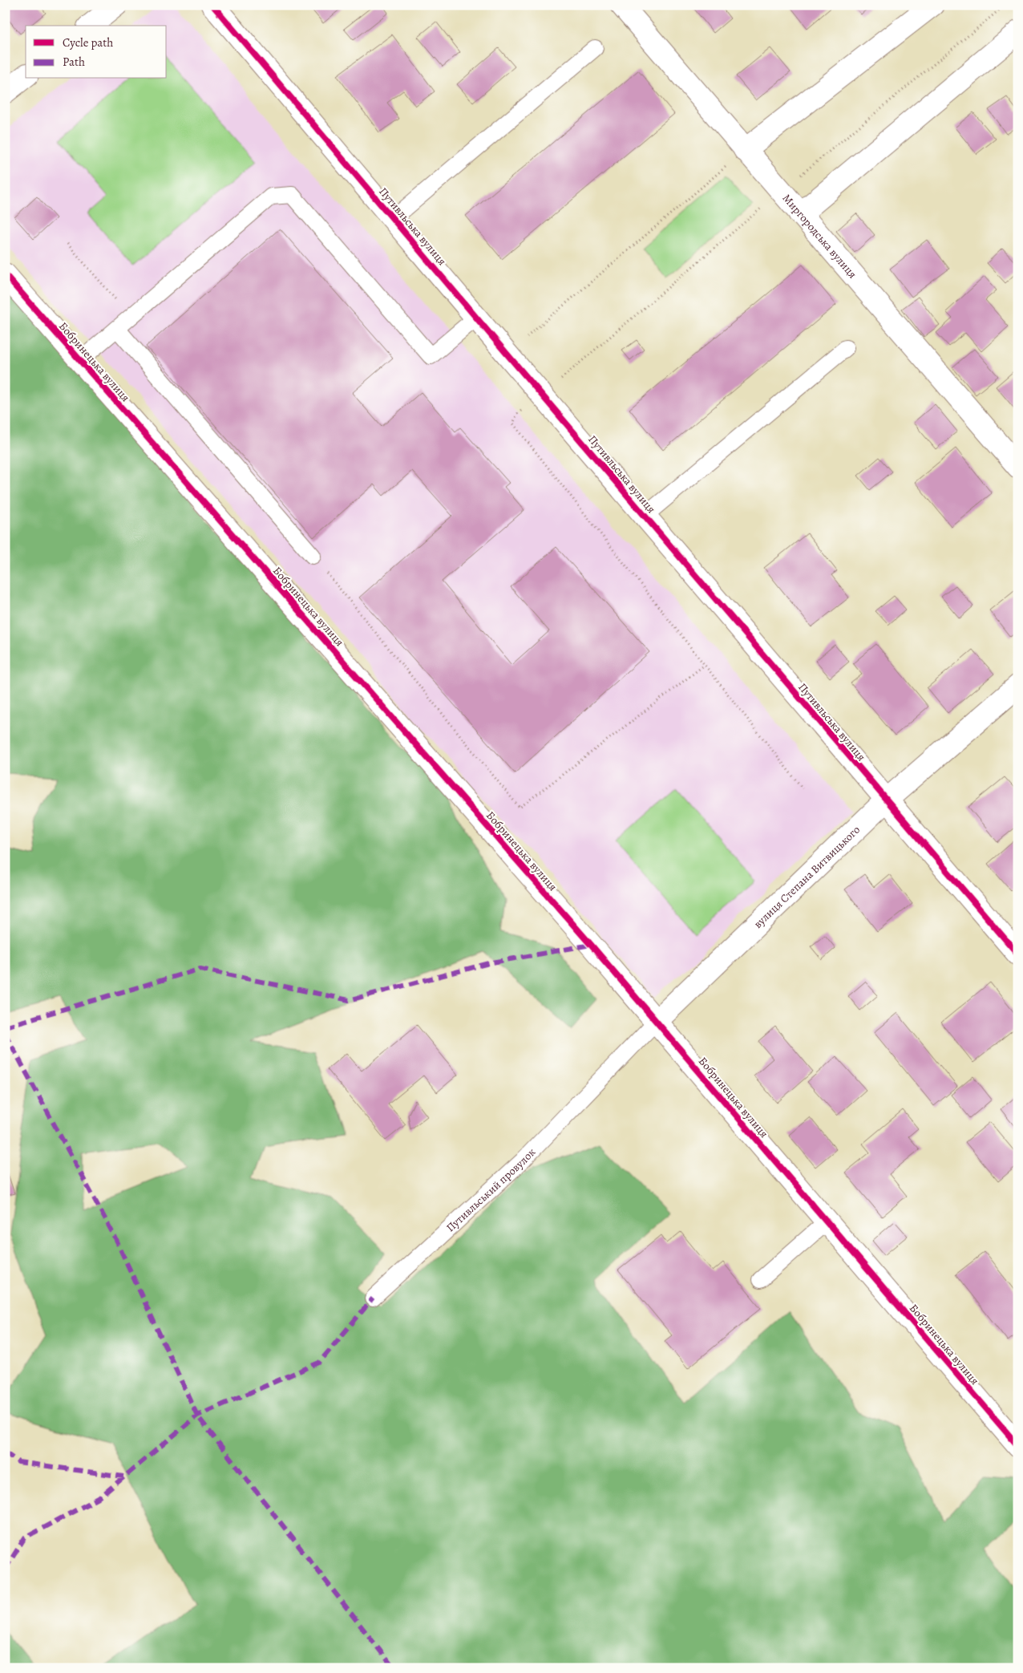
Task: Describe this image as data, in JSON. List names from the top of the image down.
{
  "streets": {
    "street": [
      "Путивльська вулиця",
      "Миргородська вулиця",
      "Бобринецька вулиця",
      "вулиця Степана Витвицького"
    ],
    "lane": ["Путивльський провулок"]
  },
  "crossings": [
    ["Путивльська вулиця", "вулиця Степана Витвицького"],
    ["Бобринецька вулиця", "вулиця Степана Витвицького"],
    ["вулиця Степана Витвицького", "Путивльський провулок"]
  ],
  "legend": ["Cycle path", "Path"]
}
